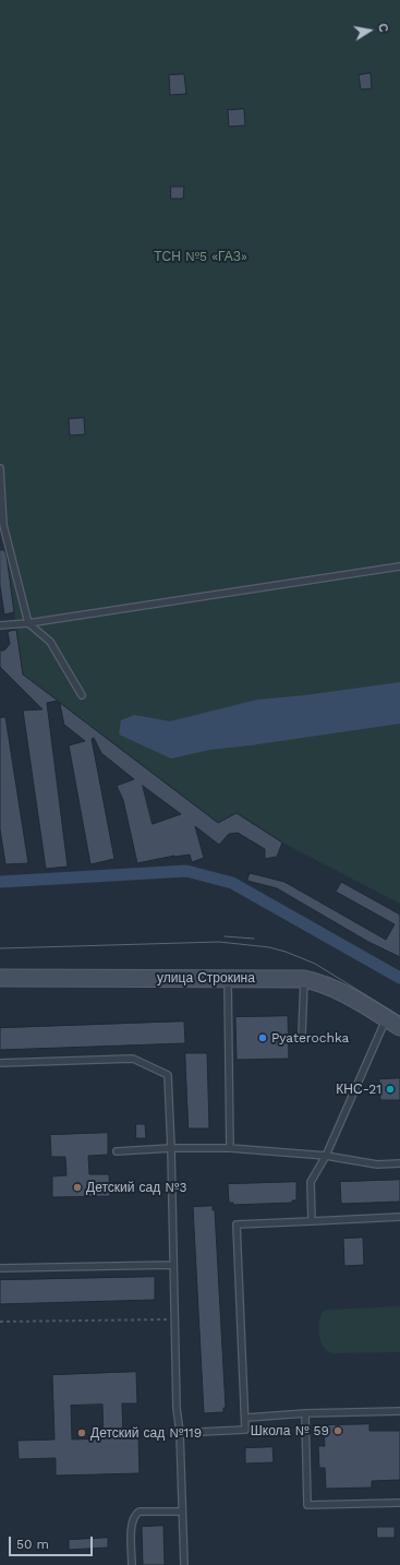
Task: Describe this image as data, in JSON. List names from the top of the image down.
{
  "streets": {
    "street": ["улица Строкина"]
  },
  "parks": ["ТСН №5 «ГАЗ»"],
  "places": [
    "Pyaterochka",
    "КНС-21",
    "Детский сад №3",
    "Школа № 59",
    "Детский сад №119"
  ],
  "scale_bar": "50 m",
  "north": "right"
}
